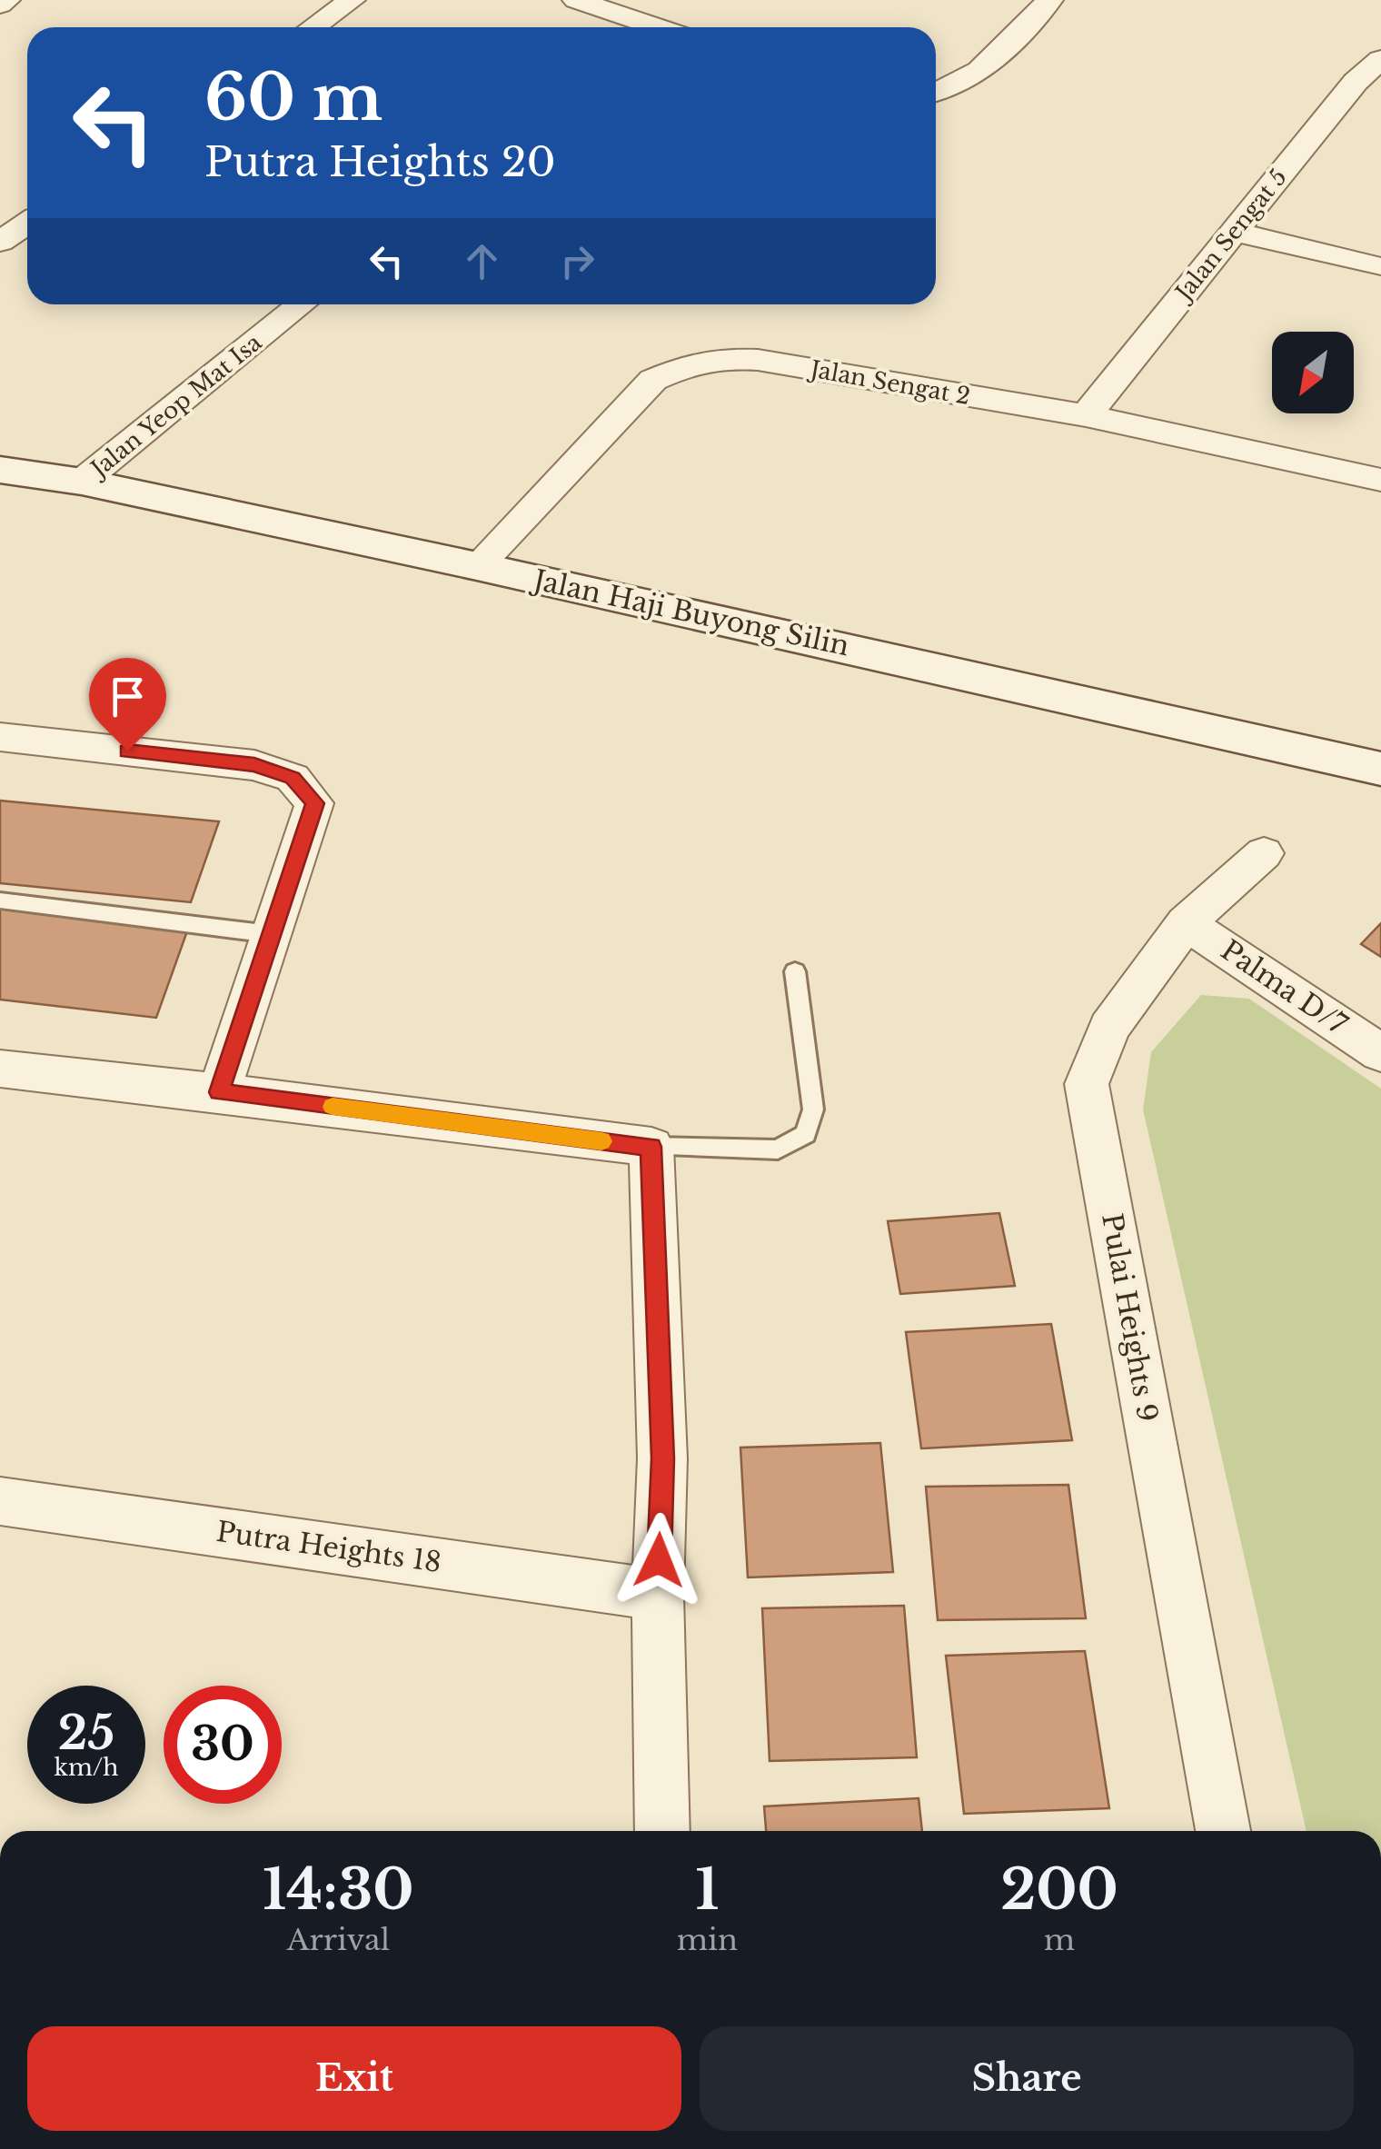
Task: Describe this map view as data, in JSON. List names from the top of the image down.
{
  "streets": {
    "street": [
      "Jalan Sengat 5",
      "Jalan Sengat 2",
      "Jalan Yeop Mat Isa",
      "Jalan Haji Buyong Silin",
      "Palma D/7",
      "Pulai Heights 9",
      "Putra Heights 18"
    ]
  },
  "crossings": [
    ["Jalan Sengat 5", "Jalan Sengat 2"],
    ["Jalan Sengat 2", "Jalan Haji Buyong Silin"],
    ["Jalan Yeop Mat Isa", "Jalan Haji Buyong Silin"],
    ["Palma D/7", "Pulai Heights 9"]
  ],
  "north": "bottom left",
  "page": {
    "turn": ["60 m", "Putra Heights 20"],
    "speed": "25 km/h",
    "limit": "30",
    "eta": [
      "14:30",
      "Arrival",
      "1",
      "min",
      "200",
      "m"
    ],
    "buttons": ["Exit", "Share"]
  }
}
